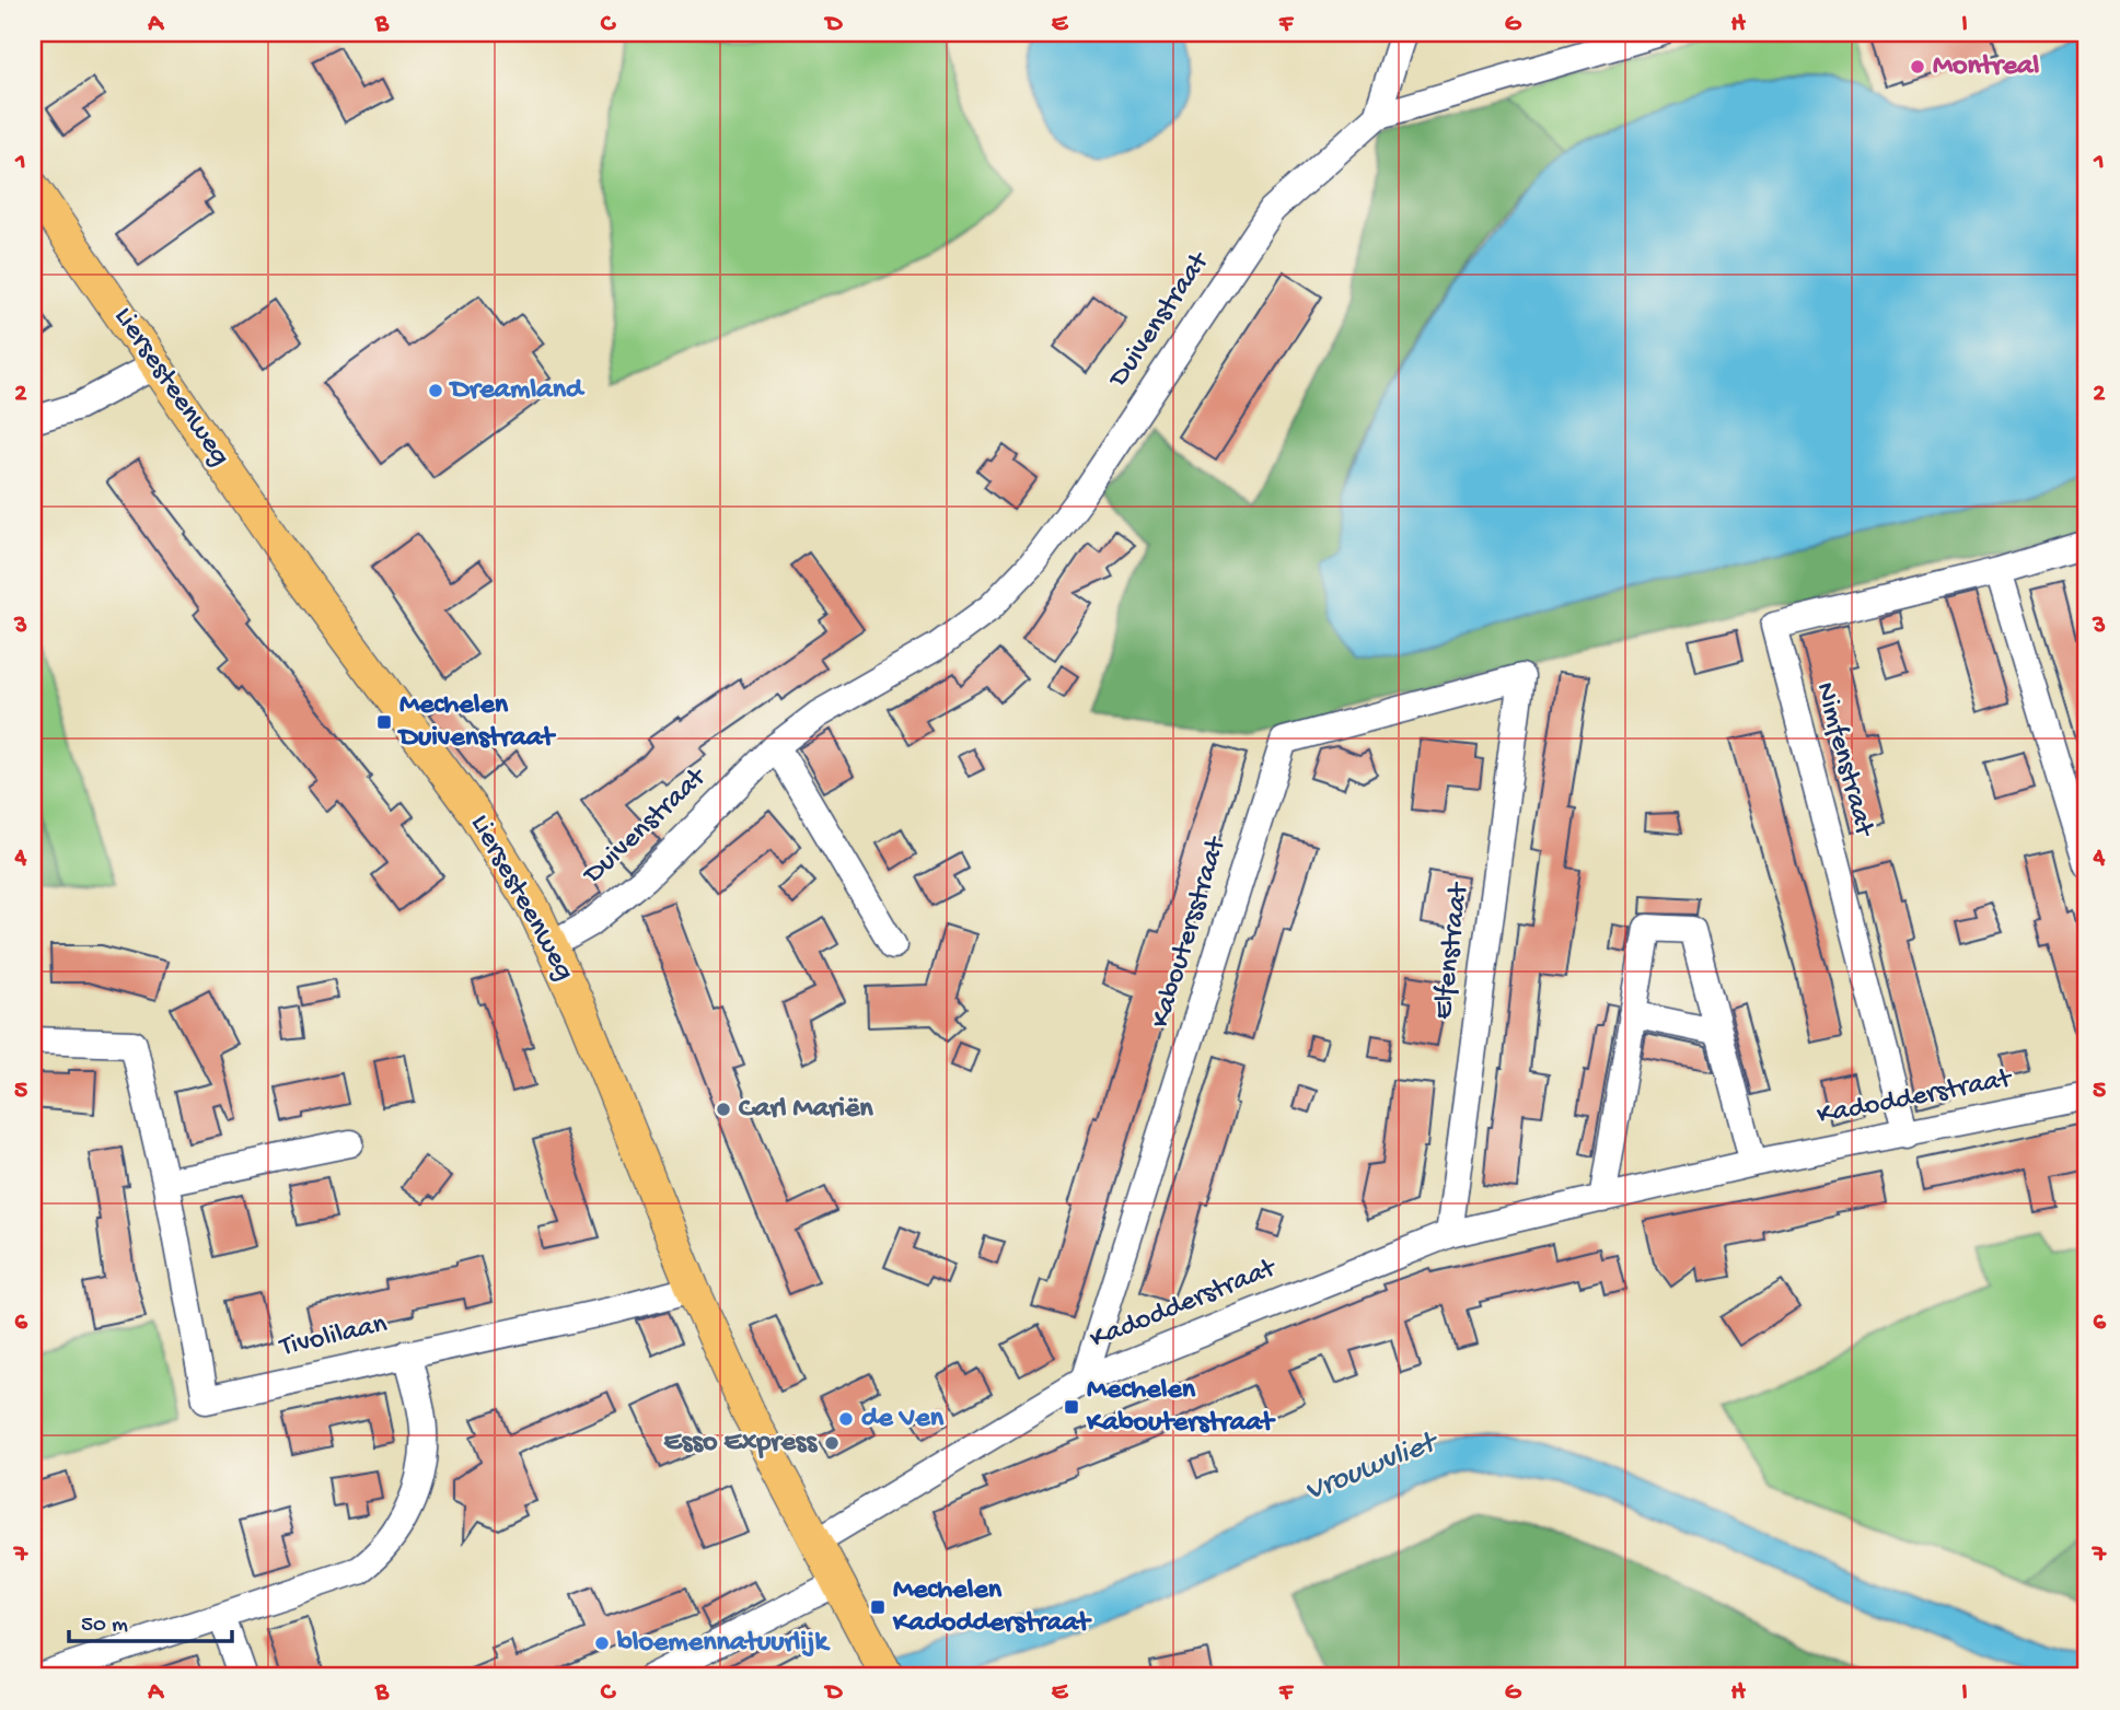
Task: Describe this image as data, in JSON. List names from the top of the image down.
{
  "streets": {
    "main road": ["Liersesteenweg"],
    "street": [
      "Duivenstraat",
      "Nimfenstraat",
      "Kaboutersstraat",
      "Elfenstraat",
      "Kadodderstraat",
      "Tivolilaan"
    ]
  },
  "crossings": [
    ["Duivenstraat", "Liersesteenweg"],
    ["Liersesteenweg", "Kadodderstraat"],
    ["Liersesteenweg", "Tivolilaan"],
    ["Nimfenstraat", "Kadodderstraat"],
    ["Kaboutersstraat", "Elfenstraat"],
    ["Kaboutersstraat", "Kadodderstraat"],
    ["Elfenstraat", "Kadodderstraat"]
  ],
  "water": ["Vrouwvliet"],
  "places": {
    "other": [
      "Montreal",
      "Dreamland",
      "Carl Mariën",
      "de Ven",
      "Esso Express",
      "bloemennatuurlijk"
    ],
    "transit": ["Mechelen Duivenstraat", "Mechelen Kabouterstraat", "Mechelen Kadodderstraat"]
  },
  "scale_bar": "50 m",
  "grid": {
    "columns": [
      "A",
      "B",
      "C",
      "D",
      "E",
      "F",
      "G",
      "H",
      "I"
    ],
    "rows": [
      "1",
      "2",
      "3",
      "4",
      "5",
      "6",
      "7"
    ]
  }
}
